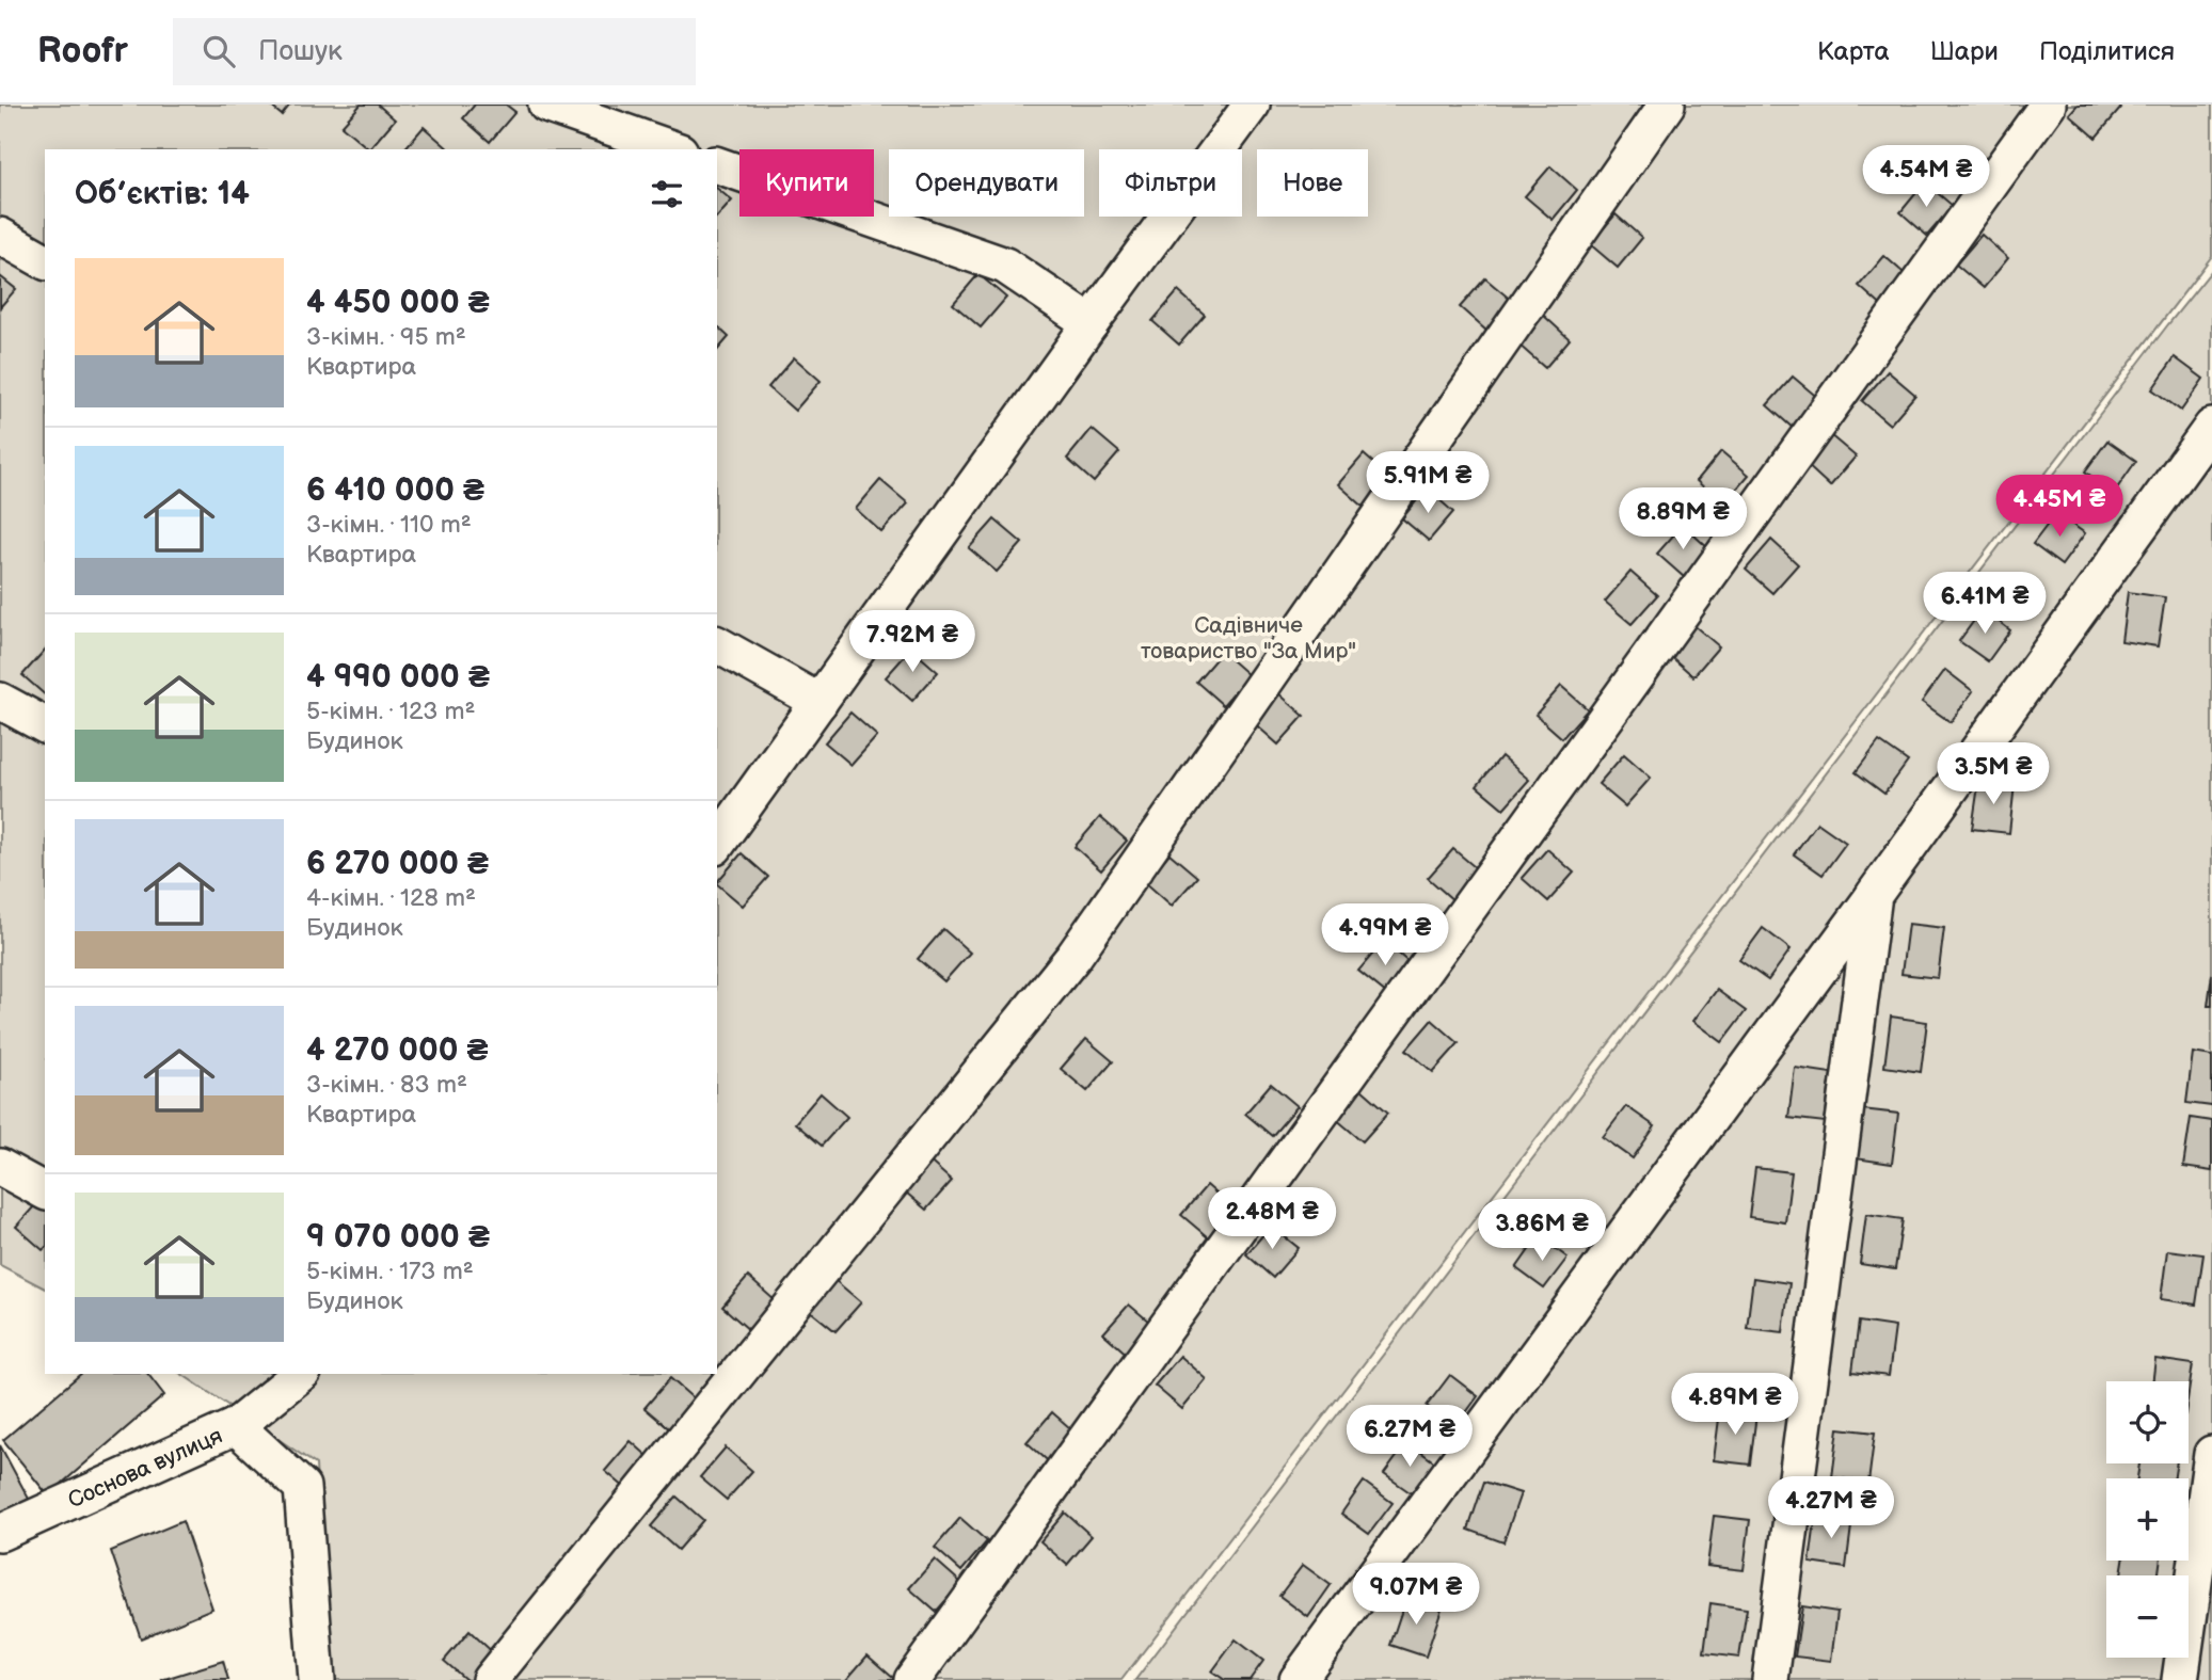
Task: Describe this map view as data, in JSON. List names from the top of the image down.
{
  "streets": {
    "street": ["Соснова вулиця"]
  },
  "parks": ["Садівниче товариство \"За Мир\""],
  "page": {
    "header": "Roofr",
    "search": "Пошук",
    "nav": ["Карта", "Шари", "Поділитися"],
    "price": [
      "4.54M ₴",
      "5.91M ₴",
      "4.45M ₴",
      "8.89M ₴",
      "6.41M ₴",
      "7.92M ₴",
      "3.5M ₴",
      "4.99M ₴",
      "2.48M ₴",
      "3.86M ₴",
      "4.89M ₴",
      "6.27M ₴",
      "4.27M ₴",
      "9.07M ₴"
    ],
    "chip": [
      "Купити",
      "Орендувати",
      "Фільтри",
      "Нове"
    ],
    "heading": "Об’єктів: 14",
    "list": [
      {
        "name": "4 450 000 ₴",
        "note": "3-кімн. · 95 m² · Квартира"
      },
      {
        "name": "6 410 000 ₴",
        "note": "3-кімн. · 110 m² · Квартира"
      },
      {
        "name": "4 990 000 ₴",
        "note": "5-кімн. · 123 m² · Будинок"
      },
      {
        "name": "6 270 000 ₴",
        "note": "4-кімн. · 128 m² · Будинок"
      },
      {
        "name": "4 270 000 ₴",
        "note": "3-кімн. · 83 m² · Квартира"
      },
      {
        "name": "9 070 000 ₴",
        "note": "5-кімн. · 173 m² · Будинок"
      }
    ],
    "map_buttons": ["+", "−"]
  }
}
